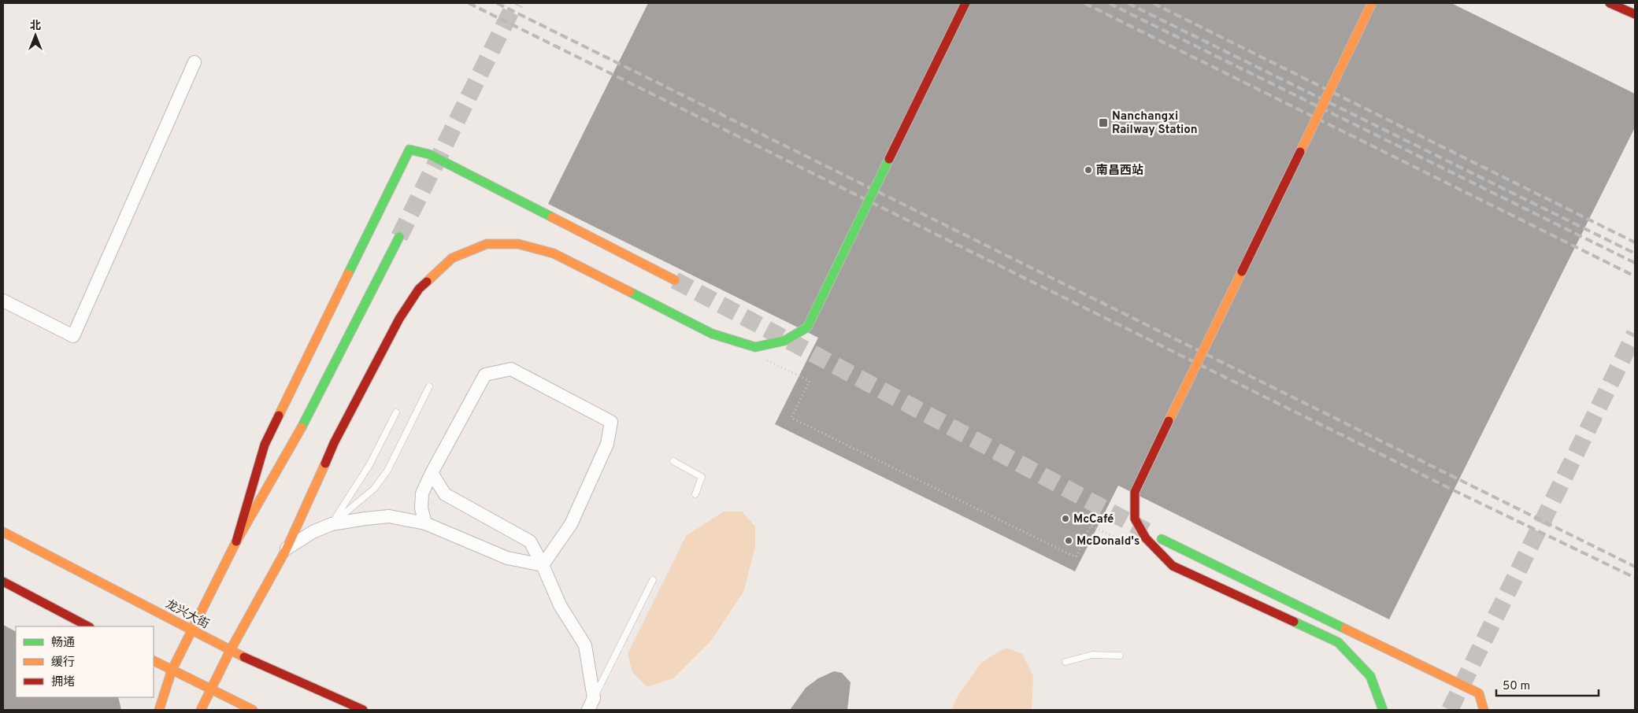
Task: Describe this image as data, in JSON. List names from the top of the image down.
{
  "streets": {
    "street": ["龙兴大街"]
  },
  "places": {
    "transit": ["Nanchangxi Railway Station"],
    "other": ["南昌西站", "McCafé", "McDonald's"]
  },
  "legend": ["畅通", "缓行", "拥堵"],
  "scale_bar": "50 m",
  "north": "top"
}
